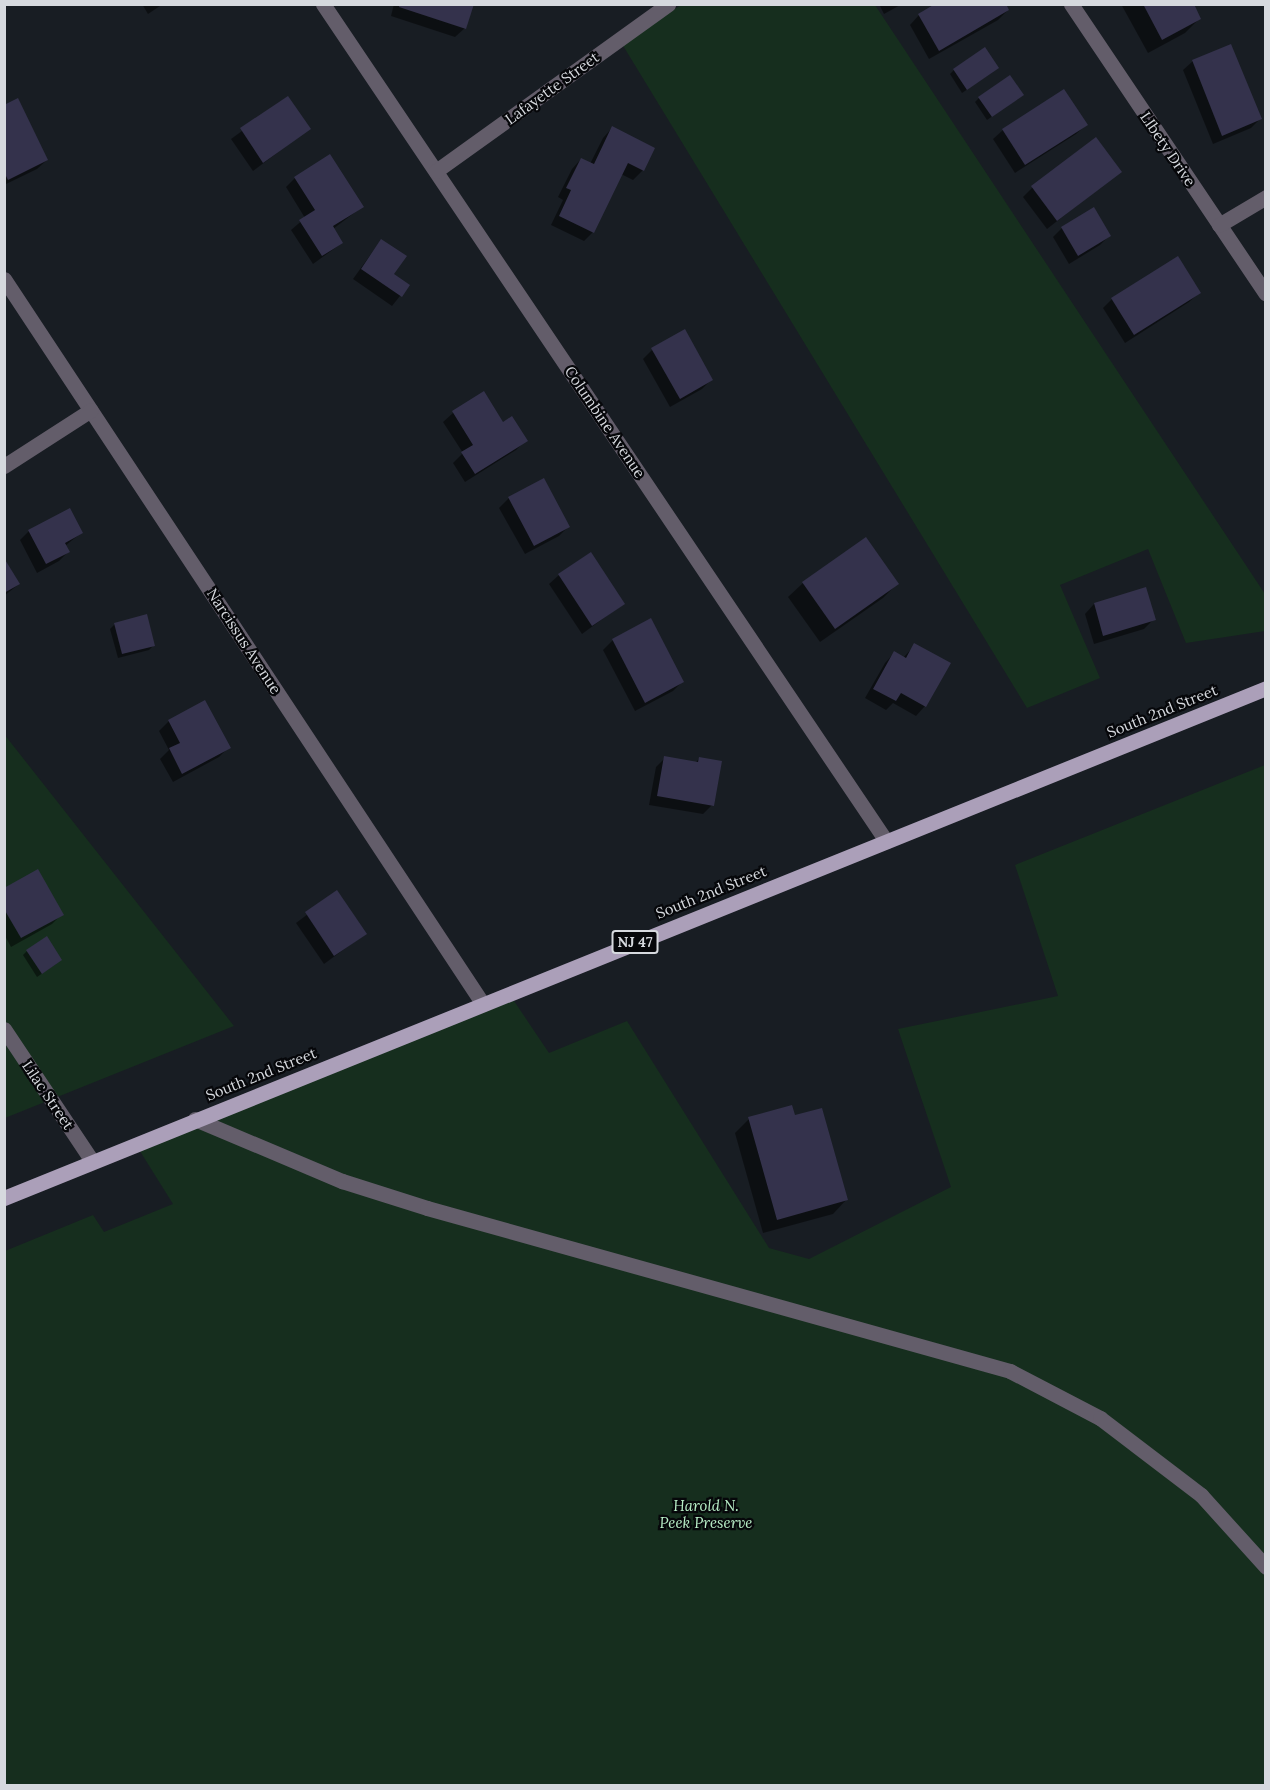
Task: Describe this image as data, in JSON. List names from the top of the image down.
{
  "streets": {
    "main road": ["South 2nd Street", "NJ 47"],
    "street": [
      "Lafayette Street",
      "LIbety Drive",
      "Columbine Avenue",
      "Narcissus Avenue",
      "Lilac Street"
    ]
  },
  "crossings": [
    ["Lafayette Street", "Columbine Avenue"],
    ["Columbine Avenue", "South 2nd Street"],
    ["Narcissus Avenue", "South 2nd Street"],
    ["South 2nd Street", "Lilac Street"]
  ],
  "parks": ["Harold N. Peek Preserve"]
}
